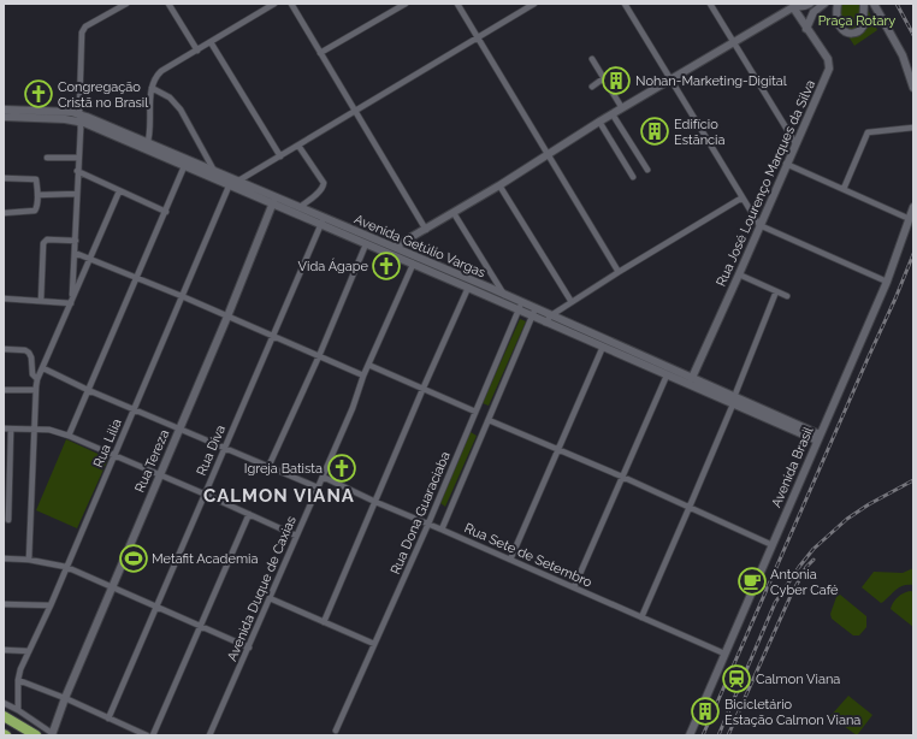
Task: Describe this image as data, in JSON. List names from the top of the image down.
{
  "streets": {
    "main road": [
      "Rua José Lourenço Marques da Silva",
      "Avenida Getúlio Vargas",
      "Rua Tereza",
      "Avenida Brasil"
    ],
    "street": [
      "Rua Lilia",
      "Rua Diva",
      "Rua Dona Guaraciaba",
      "Rua Sete de Setembro",
      "Avenida Duque de Caxias"
    ]
  },
  "crossings": [
    ["Rua José Lourenço Marques da Silva", "Avenida Getúlio Vargas"],
    ["Avenida Getúlio Vargas", "Rua Lilia"],
    ["Avenida Getúlio Vargas", "Rua Diva"],
    ["Avenida Getúlio Vargas", "Rua Tereza"],
    ["Avenida Getúlio Vargas", "Avenida Brasil"],
    ["Avenida Getúlio Vargas", "Rua Dona Guaraciaba"],
    ["Avenida Getúlio Vargas", "Avenida Duque de Caxias"],
    ["Avenida Brasil", "Rua Sete de Setembro"],
    ["Rua Dona Guaraciaba", "Rua Sete de Setembro"],
    ["Rua Sete de Setembro", "Avenida Duque de Caxias"]
  ],
  "districts": ["CALMON VIANA"],
  "parks": ["Praça Rotary"],
  "places": {
    "building": ["Nohan-Marketing-Digital", "Edifício Estância", "Bicicletário Estação Calmon Viana"],
    "church": ["Congregação Cristã no Brasil", "Vida Ágape", "Igreja Batista"],
    "sports": ["Metafit Academia"],
    "cafe": ["Antonia Cyber Café"],
    "station": ["Calmon Viana"]
  }
}
